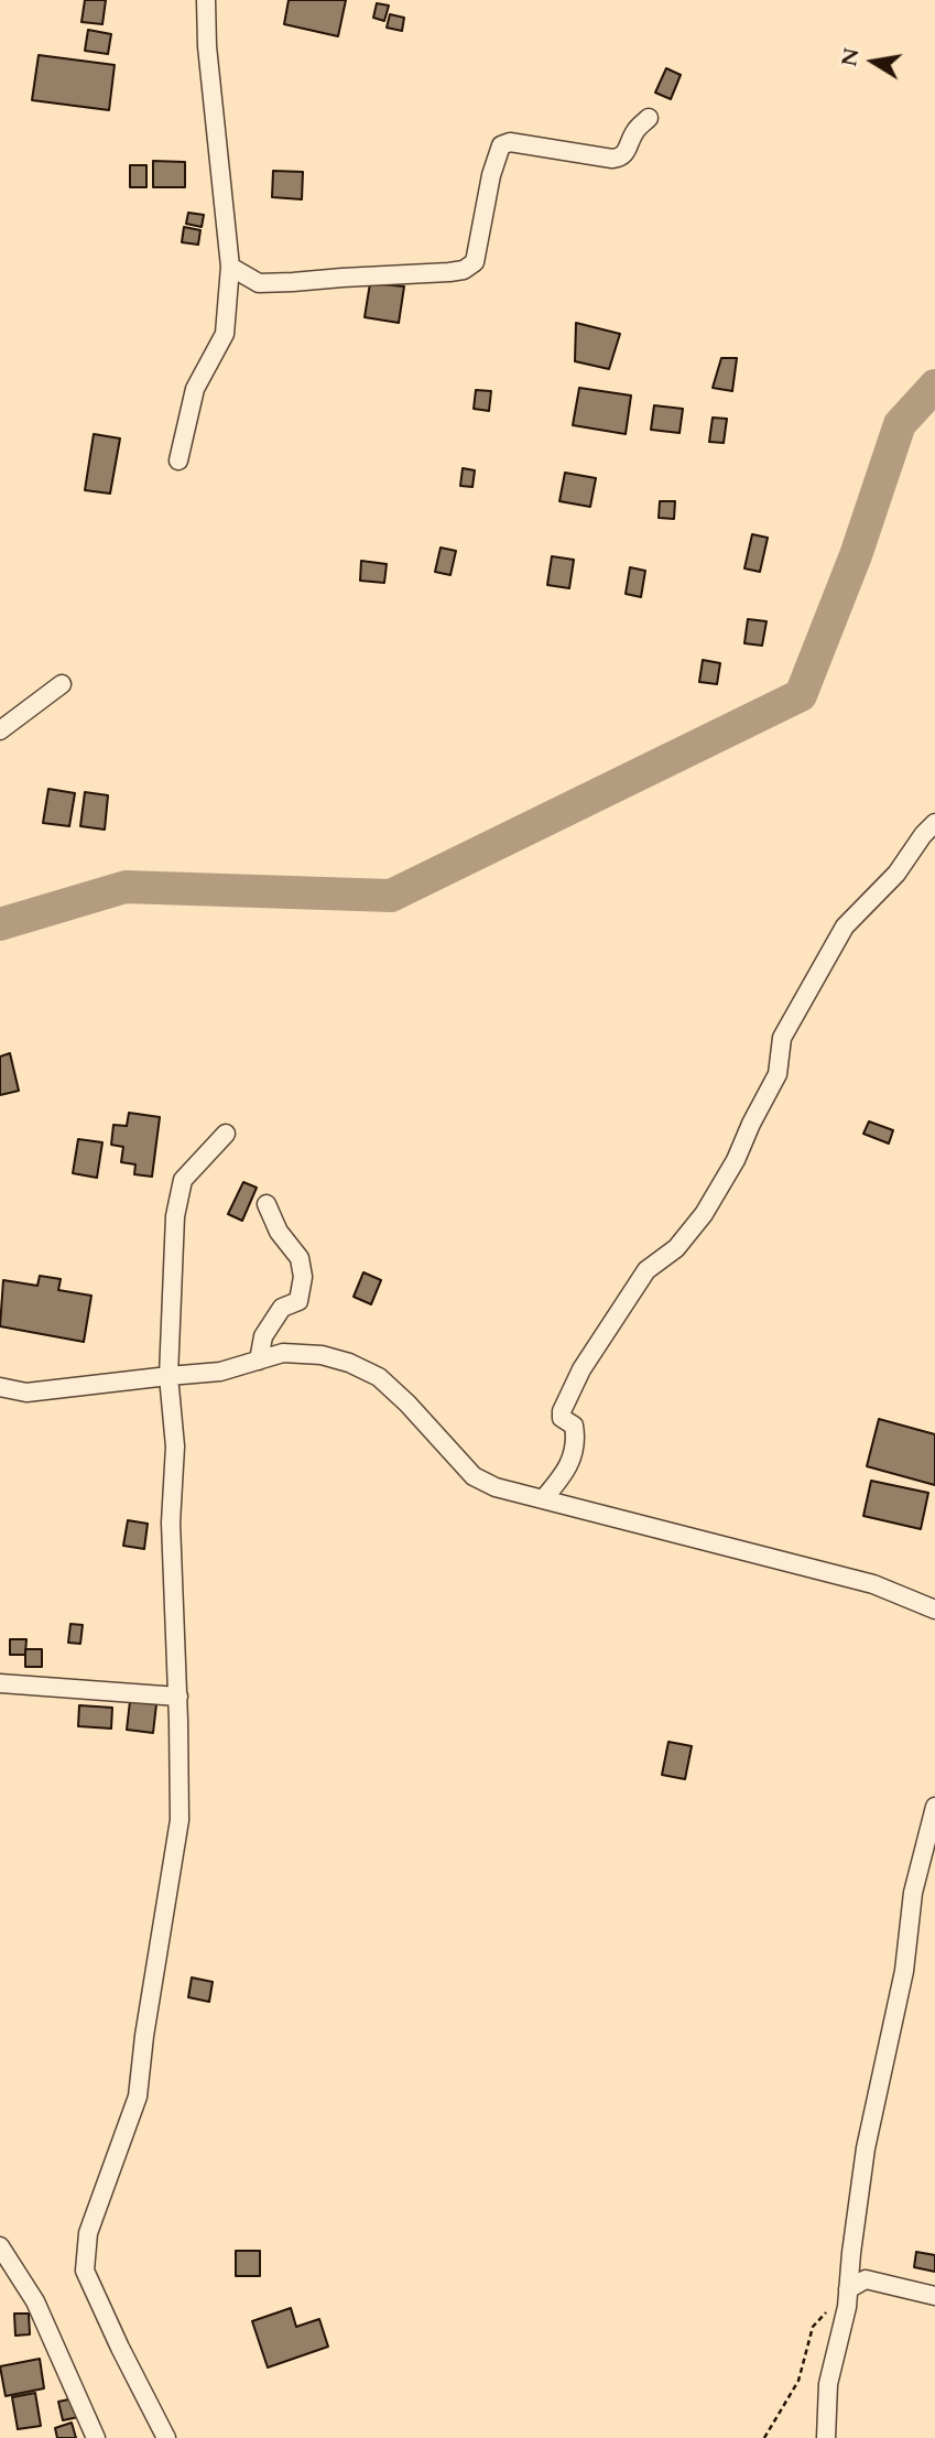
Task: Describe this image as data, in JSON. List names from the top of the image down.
{
  "north": "left"
}
